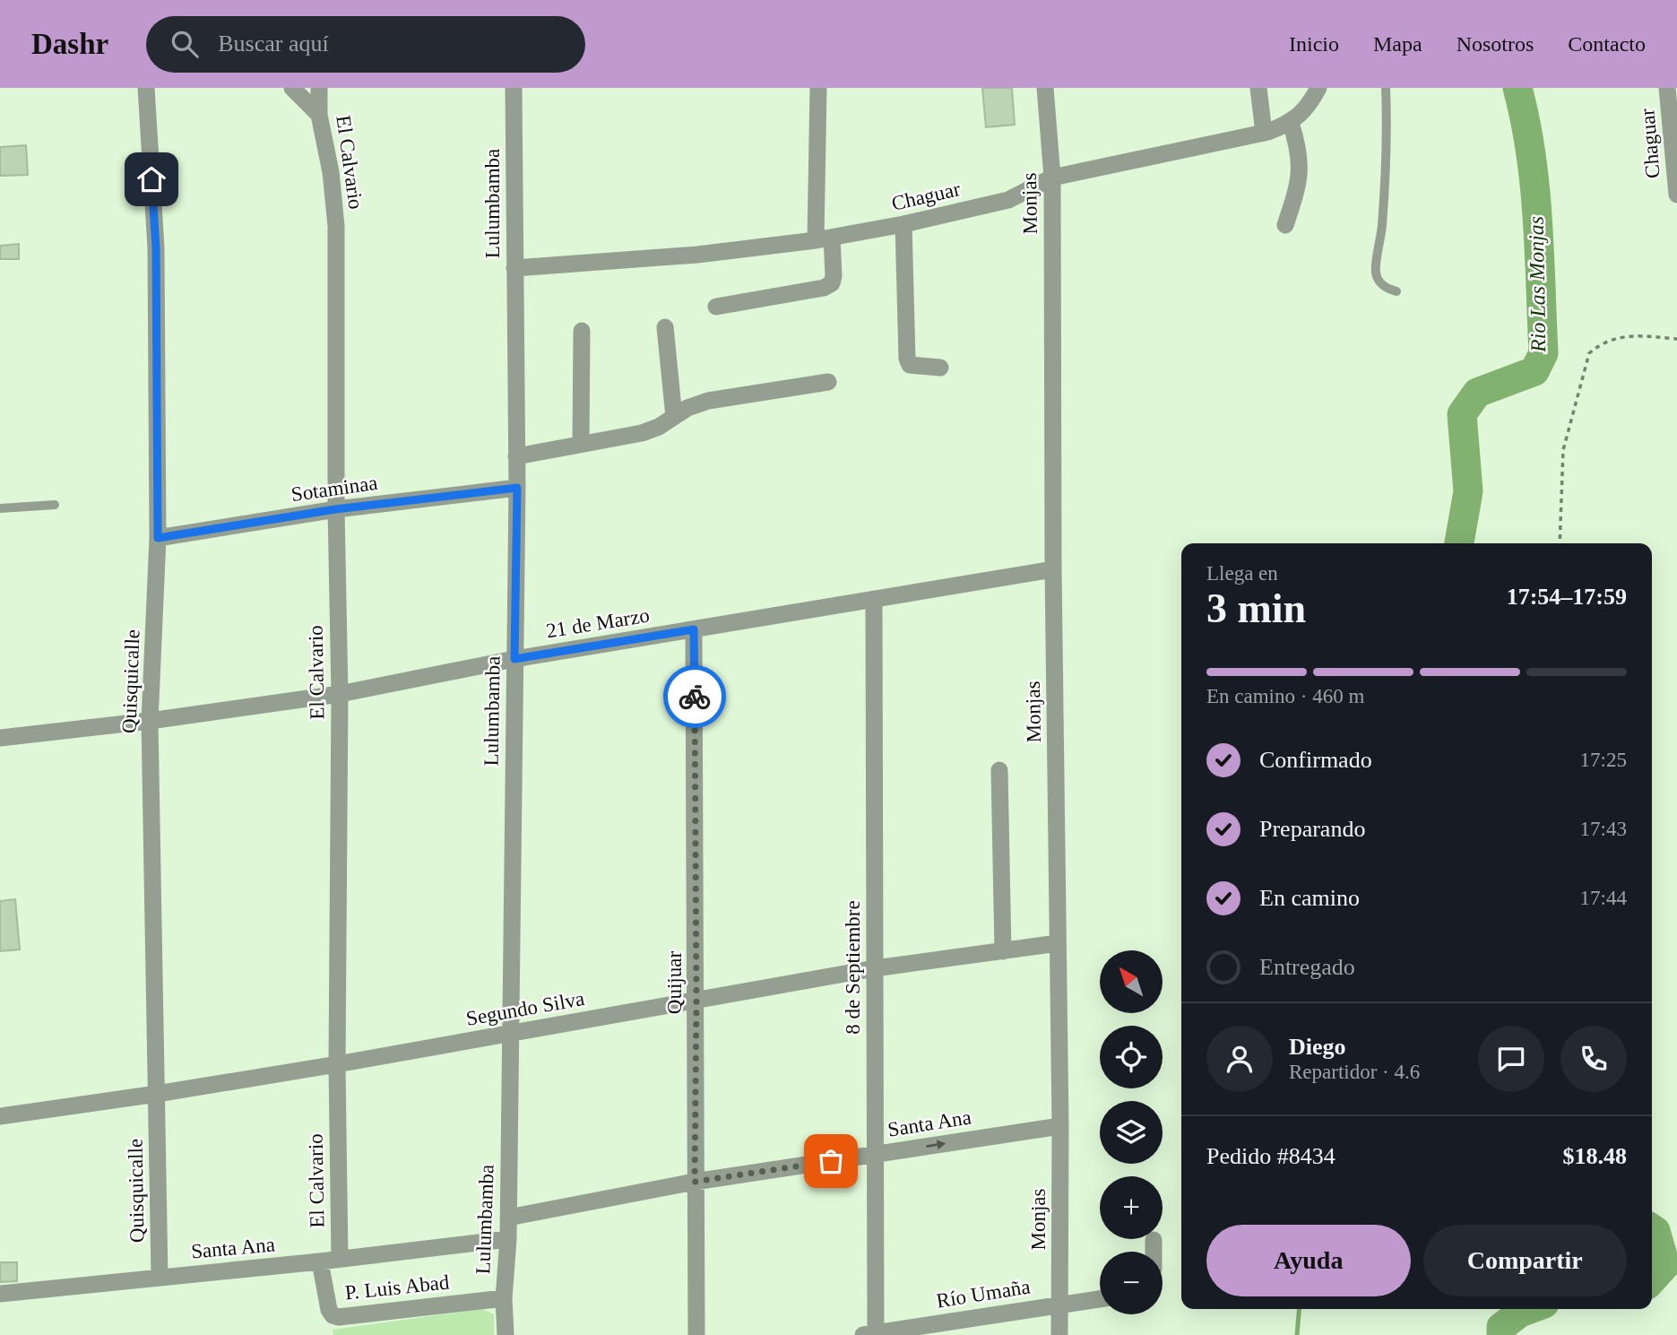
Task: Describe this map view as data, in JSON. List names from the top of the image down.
{
  "streets": {
    "street": [
      "Chaguar",
      "El Calvario",
      "Lulumbamba",
      "Monjas",
      "Sotaminaa",
      "21 de Marzo",
      "Quisquicalle",
      "8 de Septiembre",
      "Quijuar",
      "Segundo Silva",
      "Santa Ana",
      "P. Luis Abad",
      "Río Umaña"
    ]
  },
  "crossings": [
    ["Chaguar", "Lulumbamba"],
    ["Chaguar", "Monjas"],
    ["El Calvario", "Sotaminaa"],
    ["El Calvario", "21 de Marzo"],
    ["El Calvario", "Segundo Silva"],
    ["El Calvario", "Santa Ana"],
    ["Lulumbamba", "Sotaminaa"],
    ["Lulumbamba", "21 de Marzo"],
    ["Lulumbamba", "Segundo Silva"],
    ["Lulumbamba", "Santa Ana"],
    ["Lulumbamba", "P. Luis Abad"],
    ["Monjas", "21 de Marzo"],
    ["Monjas", "Segundo Silva"],
    ["Monjas", "Santa Ana"],
    ["Monjas", "Río Umaña"],
    ["Sotaminaa", "Quisquicalle"],
    ["21 de Marzo", "Quisquicalle"],
    ["21 de Marzo", "8 de Septiembre"],
    ["21 de Marzo", "Quijuar"],
    ["Quisquicalle", "Segundo Silva"],
    ["Quisquicalle", "Santa Ana"],
    ["8 de Septiembre", "Segundo Silva"],
    ["8 de Septiembre", "Santa Ana"],
    ["8 de Septiembre", "Río Umaña"],
    ["Quijuar", "Segundo Silva"],
    ["Quijuar", "Santa Ana"],
    ["Santa Ana", "P. Luis Abad"]
  ],
  "water": ["Rio Las Monjas"],
  "north": "top left",
  "page": {
    "header": "Dashr",
    "search": "Buscar aquí",
    "nav": [
      "Inicio",
      "Mapa",
      "Nosotros",
      "Contacto"
    ],
    "heading": ["3 min", "Llega en", "17:54–17:59"],
    "panel": [
      "Diego",
      "Repartidor · 4.6",
      "Pedido #8434",
      "$18.48"
    ],
    "bar": "En camino · 460 m",
    "list": [
      ["Confirmado", "17:25"],
      ["Preparando", "17:43"],
      ["En camino", "17:44"],
      "Entregado"
    ],
    "map_buttons": ["+", "−"],
    "buttons": ["Ayuda", "Compartir"]
  }
}
